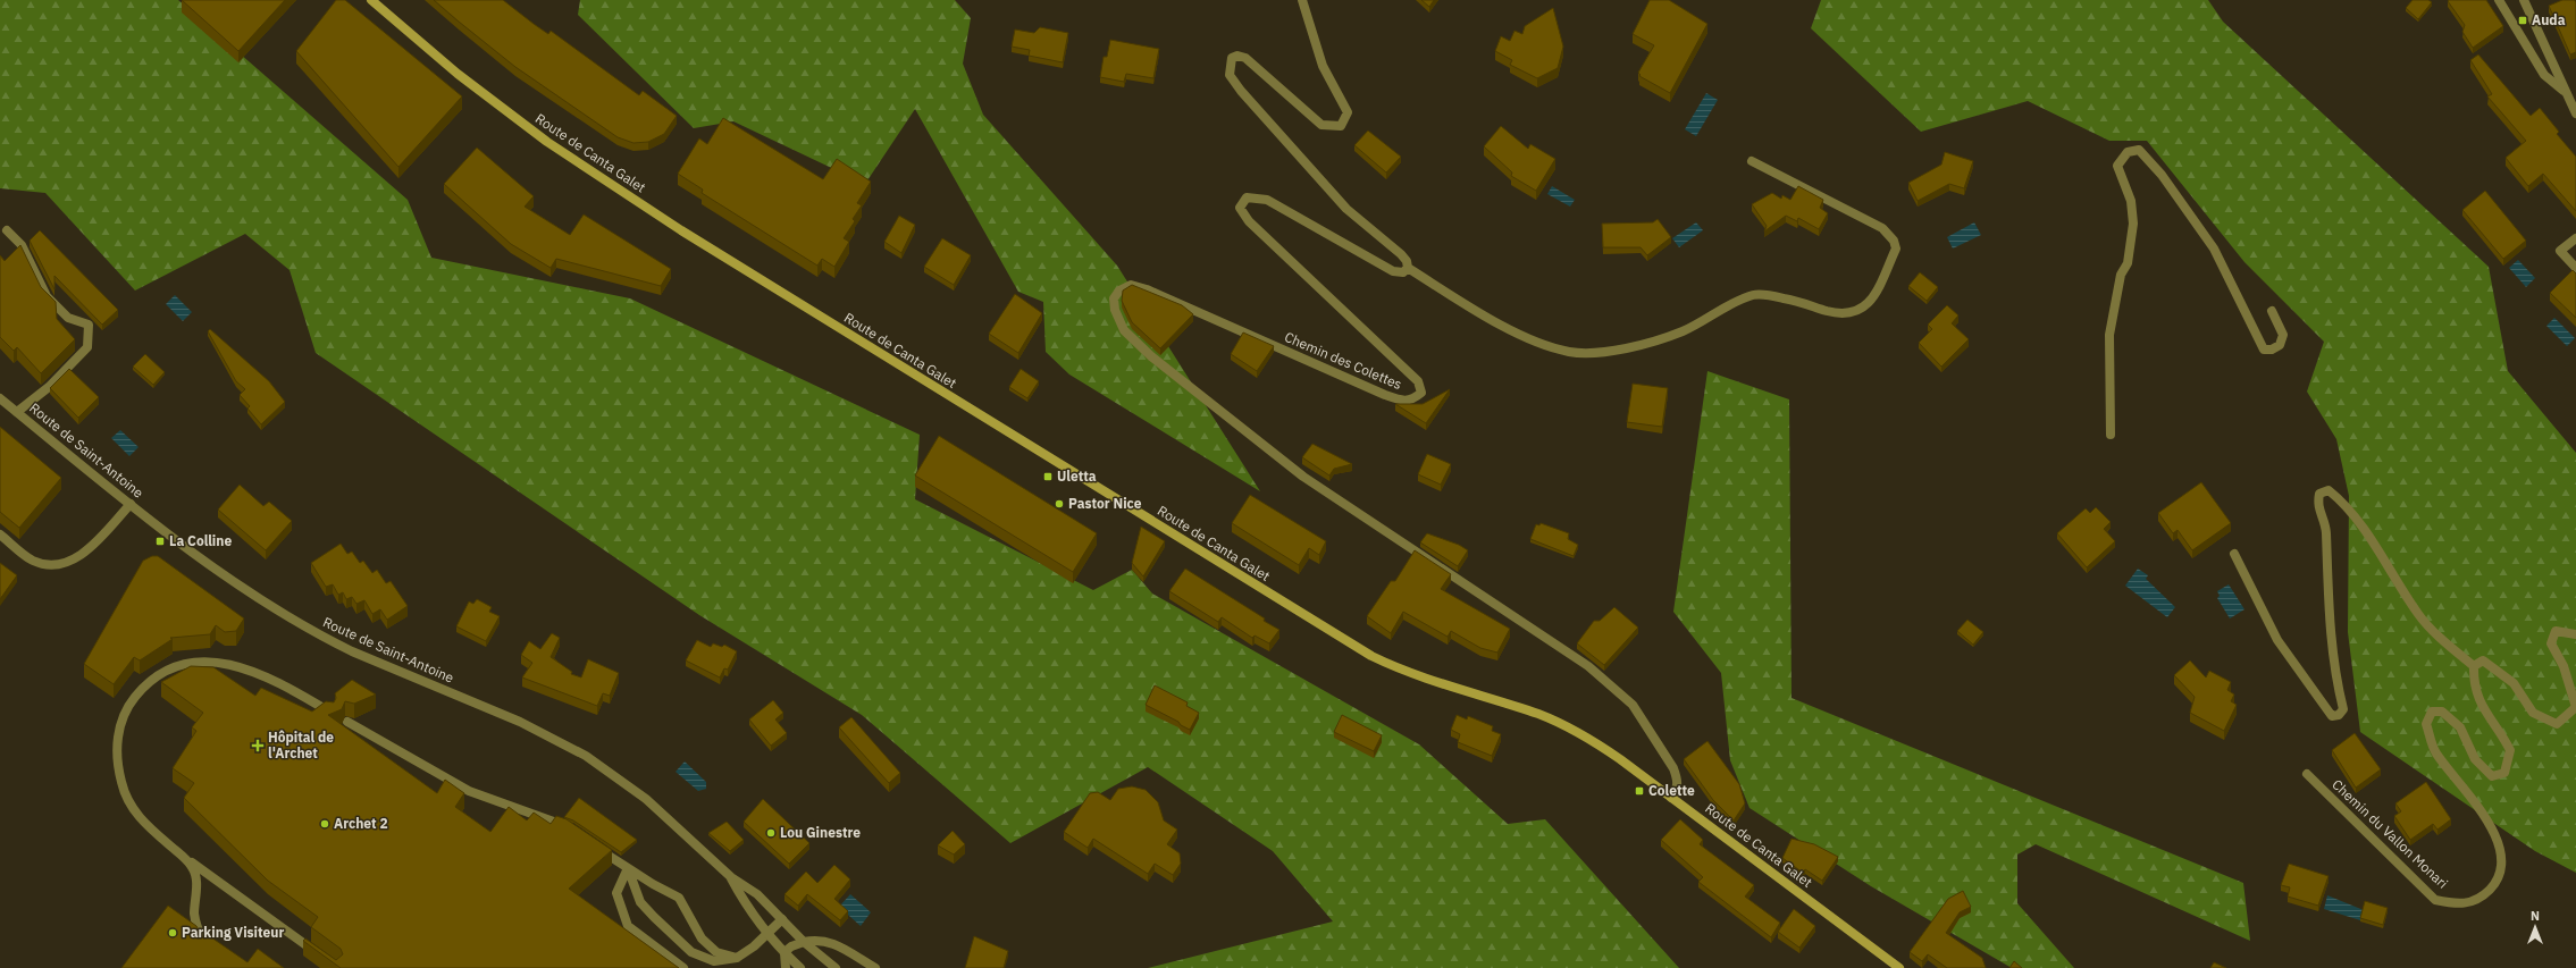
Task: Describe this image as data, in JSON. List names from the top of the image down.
{
  "streets": {
    "main road": ["Route de Canta Galet"],
    "street": ["Chemin des Colettes", "Route de Saint-Antoine", "Chemin du Vallon Monari"]
  },
  "crossings": [
    ["Route de Canta Galet", "Chemin des Colettes"]
  ],
  "places": {
    "transit": [
      "Auda",
      "Uletta",
      "La Colline",
      "Colette"
    ],
    "other": [
      "Pastor Nice",
      "Archet 2",
      "Lou Ginestre",
      "Parking Visiteur"
    ],
    "health": ["Hôpital de l'Archet"]
  },
  "north": "top"
}
